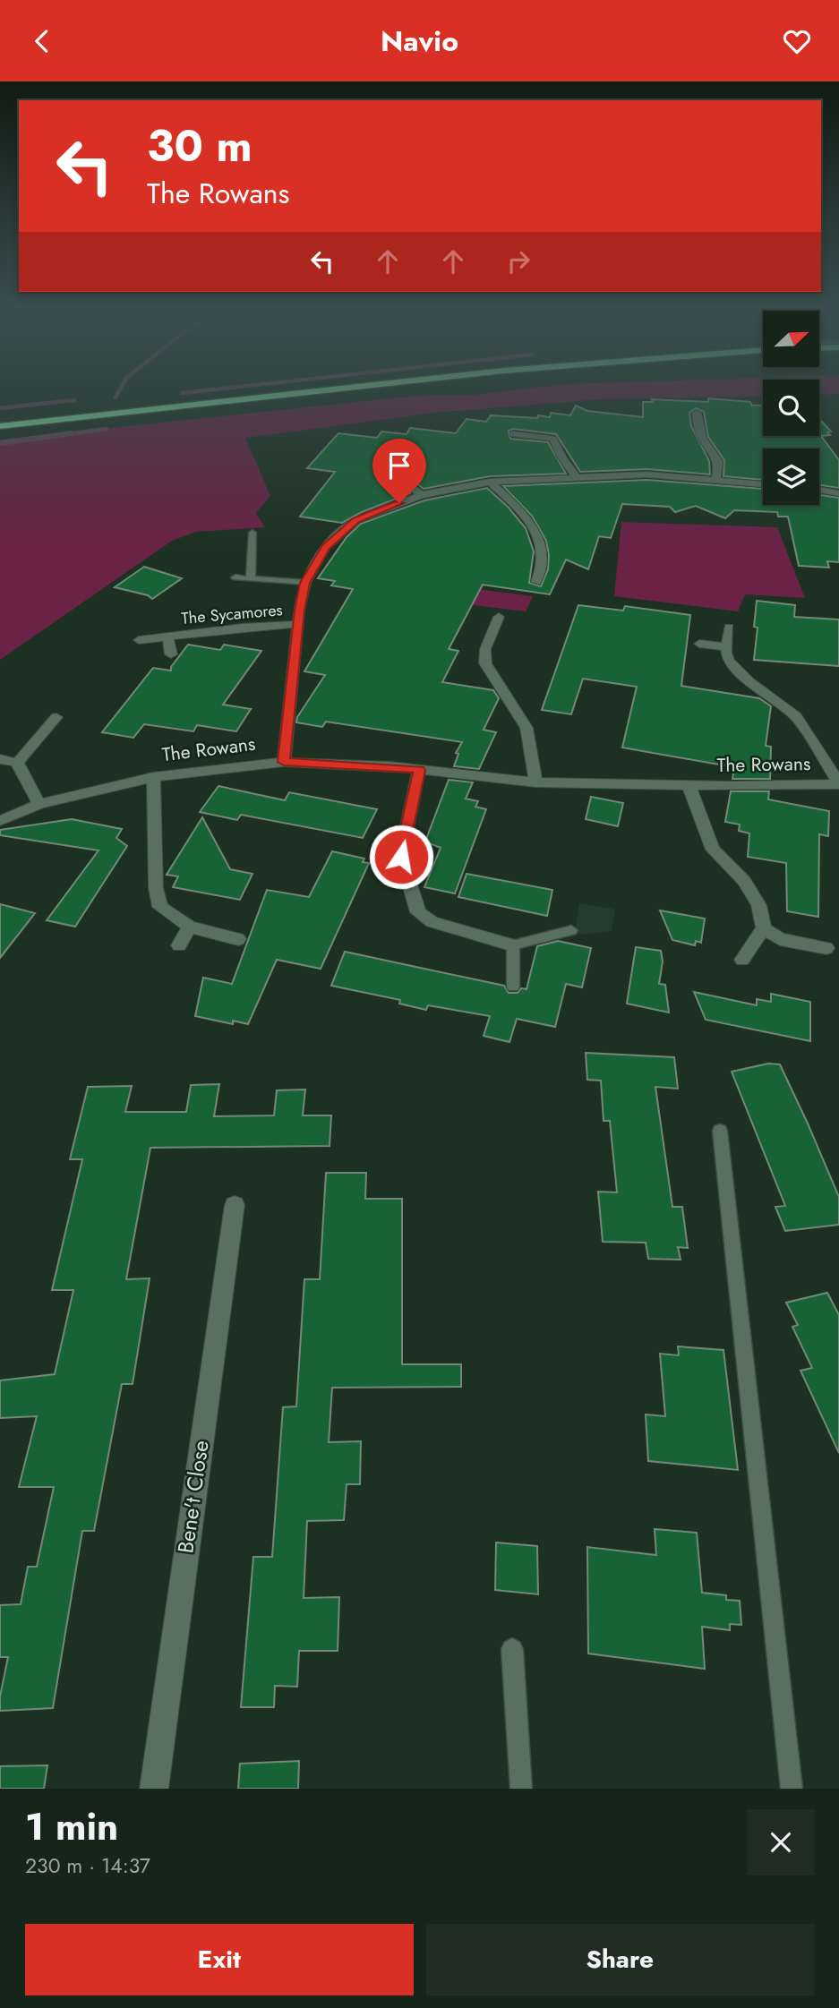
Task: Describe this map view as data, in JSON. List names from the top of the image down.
{
  "streets": {
    "street": ["The Sycamores", "The Rowans", "Bene't Close"]
  },
  "crossings": [
    ["The Sycamores", "The Rowans"]
  ],
  "north": "top right",
  "page": {
    "header": "Navio",
    "turn": ["30 m", "The Rowans"],
    "heading": ["1 min", "230 m · 14:37"],
    "buttons": ["Exit", "Share"]
  }
}
